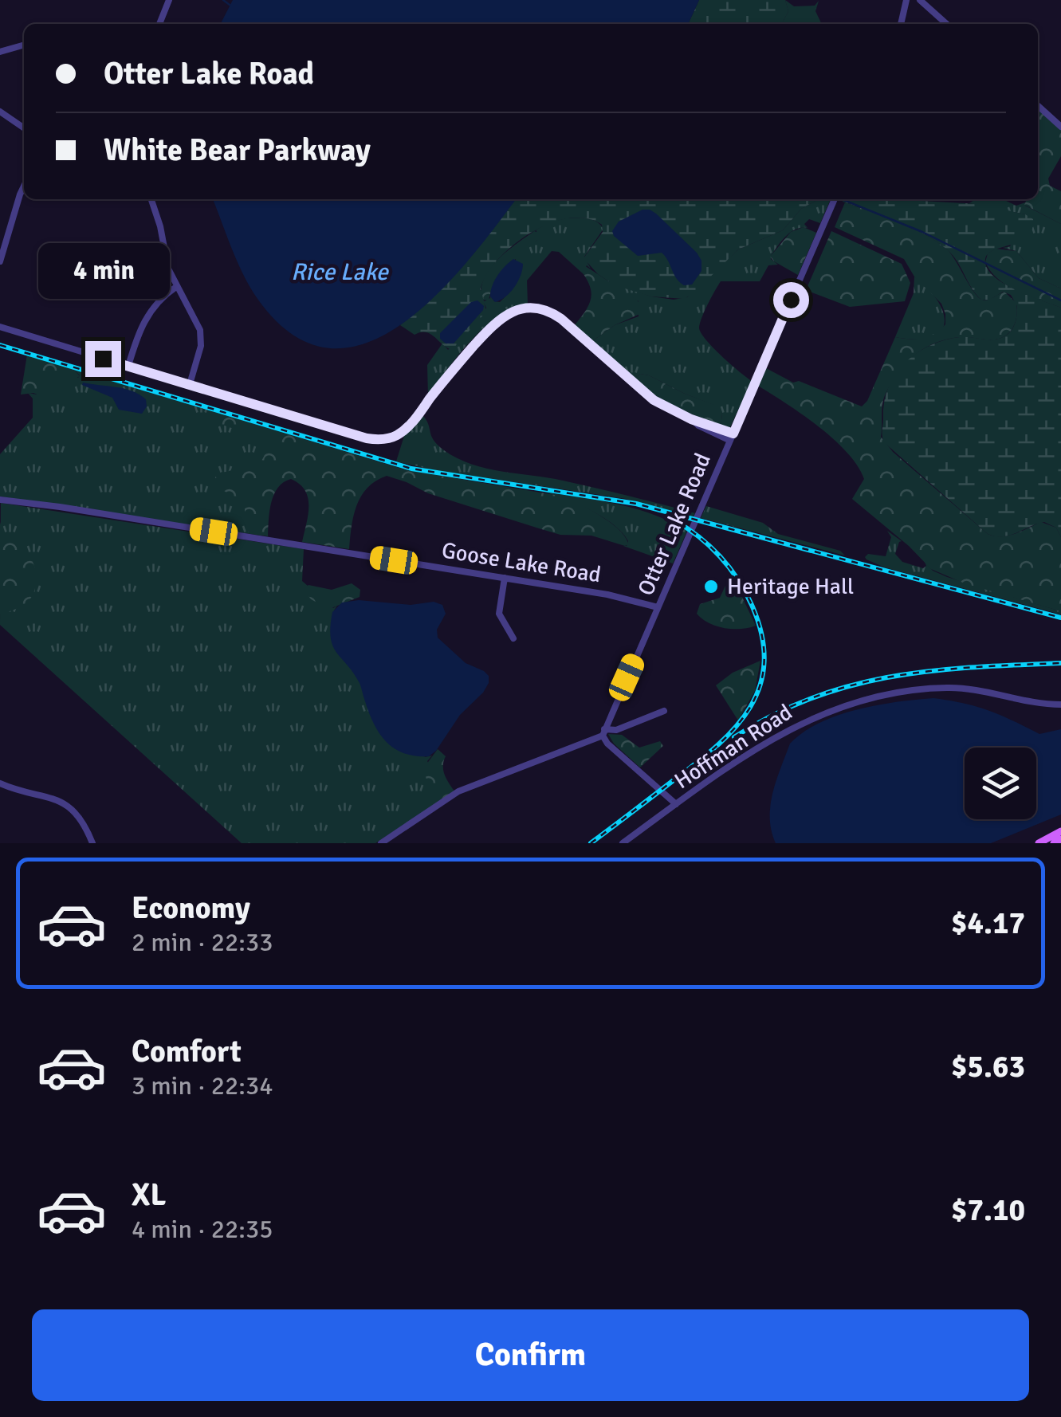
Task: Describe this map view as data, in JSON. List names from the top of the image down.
{
  "streets": {
    "street": ["Otter Lake Road", "Goose Lake Road", "Hoffman Road"]
  },
  "crossings": [
    ["Otter Lake Road", "Goose Lake Road"]
  ],
  "water": ["Rice Lake"],
  "places": ["Heritage Hall"],
  "page": {
    "banner": ["Otter Lake Road", "White Bear Parkway"],
    "bubble": "4 min",
    "list": [
      {
        "name": "Economy",
        "note": "2 min · 22:33",
        "value": "$4.17"
      },
      {
        "name": "Comfort",
        "note": "3 min · 22:34",
        "value": "$5.63"
      },
      {
        "name": "XL",
        "note": "4 min · 22:35",
        "value": "$7.10"
      }
    ],
    "buttons": "Confirm"
  }
}
